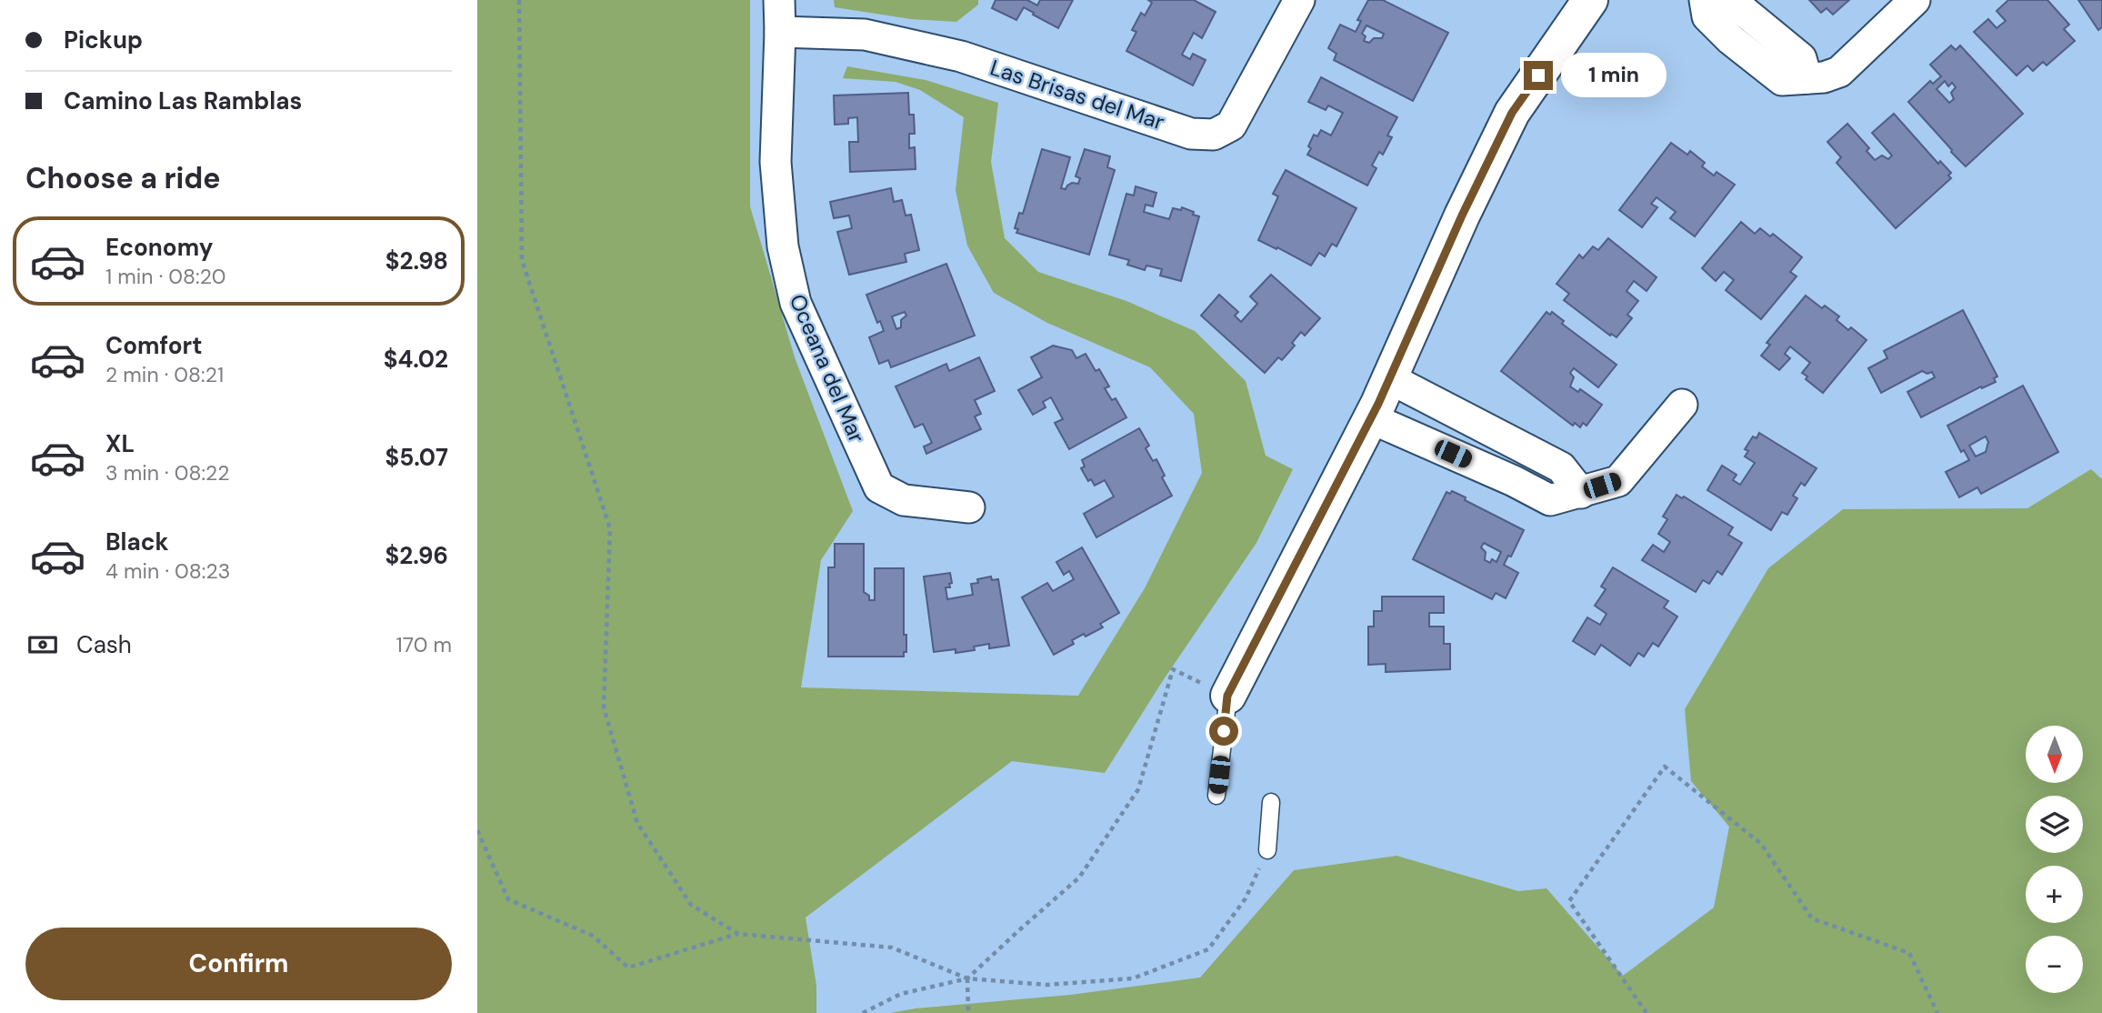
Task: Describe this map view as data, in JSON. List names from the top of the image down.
{
  "streets": {
    "street": ["Las Brisas del Mar", "Oceana del Mar"]
  },
  "crossings": [
    ["Las Brisas del Mar", "Oceana del Mar"]
  ],
  "north": "bottom",
  "page": {
    "banner": ["Pickup", "Camino Las Ramblas"],
    "bubble": "1 min",
    "heading": "Choose a ride",
    "list": [
      {
        "name": "Economy",
        "note": "1 min · 08:20",
        "value": "$2.98"
      },
      {
        "name": "Comfort",
        "note": "2 min · 08:21",
        "value": "$4.02"
      },
      {
        "name": "XL",
        "note": "3 min · 08:22",
        "value": "$5.07"
      },
      {
        "name": "Black",
        "note": "4 min · 08:23",
        "value": "$2.96"
      }
    ],
    "pay": ["Cash", "170 m"],
    "map_buttons": ["+", "−"],
    "buttons": "Confirm"
  }
}
